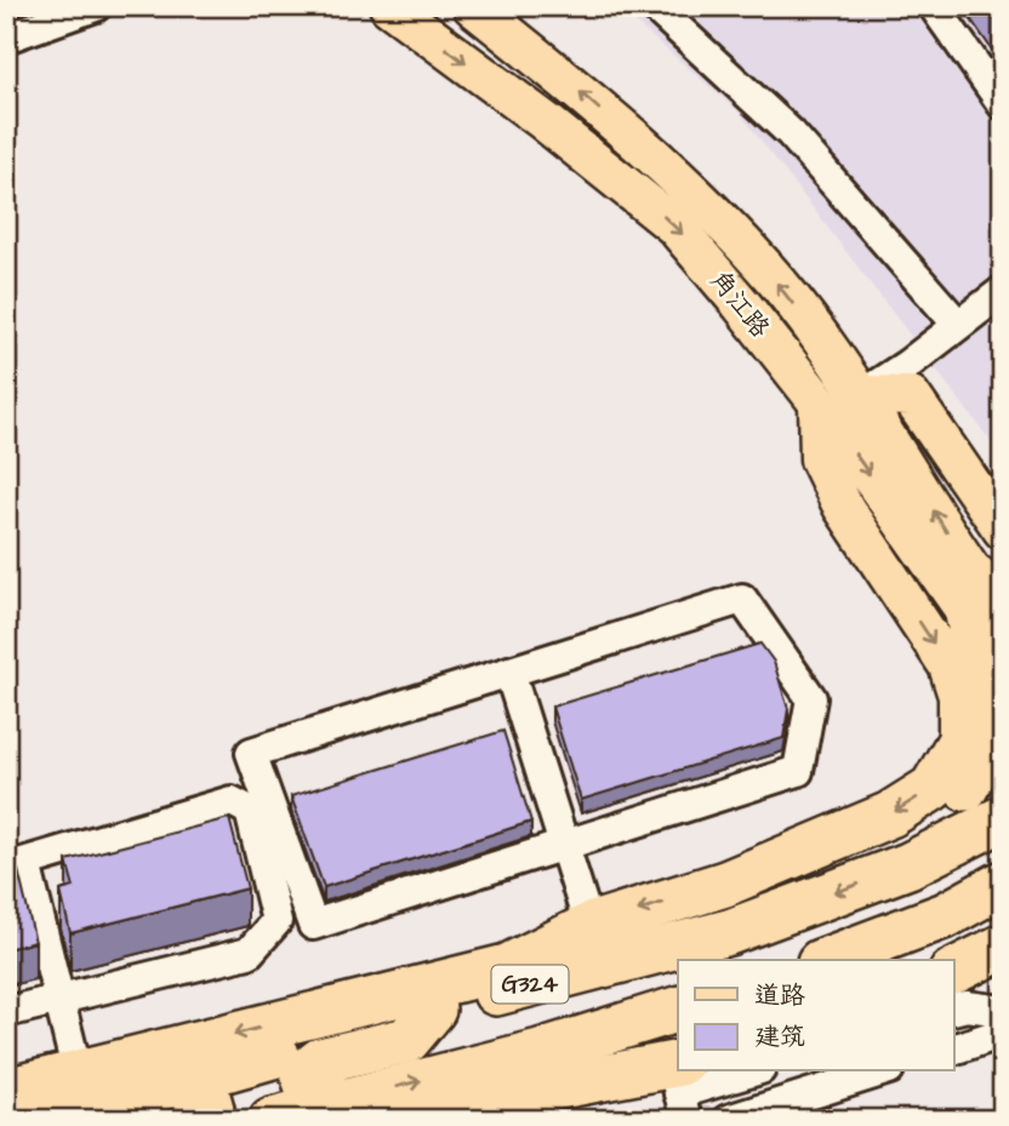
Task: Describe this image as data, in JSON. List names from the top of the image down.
{
  "streets": {
    "highway": ["G324"],
    "main road": ["角江路"]
  },
  "legend": ["道路", "建筑"]
}
